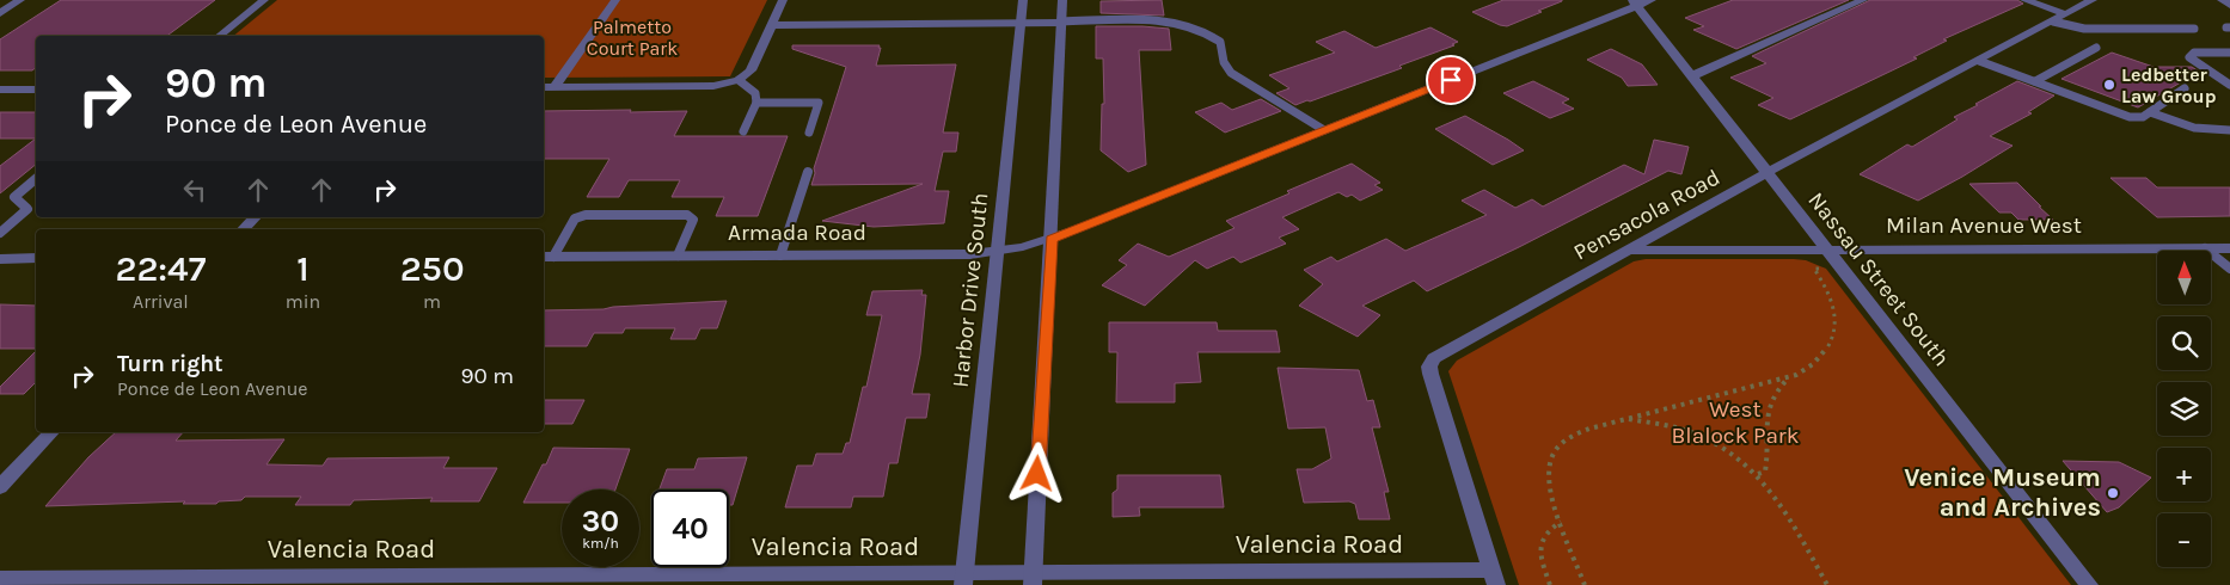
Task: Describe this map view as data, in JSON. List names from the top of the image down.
{
  "streets": {
    "street": [
      "Pensacola Road",
      "Milan Avenue West",
      "Armada Road",
      "Nassau Street South",
      "Harbor Drive South",
      "Valencia Road"
    ]
  },
  "crossings": [
    ["Pensacola Road", "Milan Avenue West"],
    ["Pensacola Road", "Nassau Street South"],
    ["Pensacola Road", "Valencia Road"],
    ["Milan Avenue West", "Nassau Street South"],
    ["Armada Road", "Nassau Street South"],
    ["Armada Road", "Harbor Drive South"],
    ["Harbor Drive South", "Valencia Road"]
  ],
  "parks": ["Palmetto Court Park", "West Blalock Park"],
  "places": ["Ledbetter Law Group", "Venice Museum and Archives"],
  "north": "top",
  "page": {
    "turn": ["90 m", "Ponce de Leon Avenue"],
    "eta": [
      "22:47",
      "Arrival",
      "1",
      "min",
      "250",
      "m"
    ],
    "map_buttons": ["+", "−"],
    "list": [
      {
        "name": "Turn right",
        "note": "Ponce de Leon Avenue",
        "value": "90 m"
      }
    ],
    "speed": "30 km/h",
    "limit": "40"
  }
}
